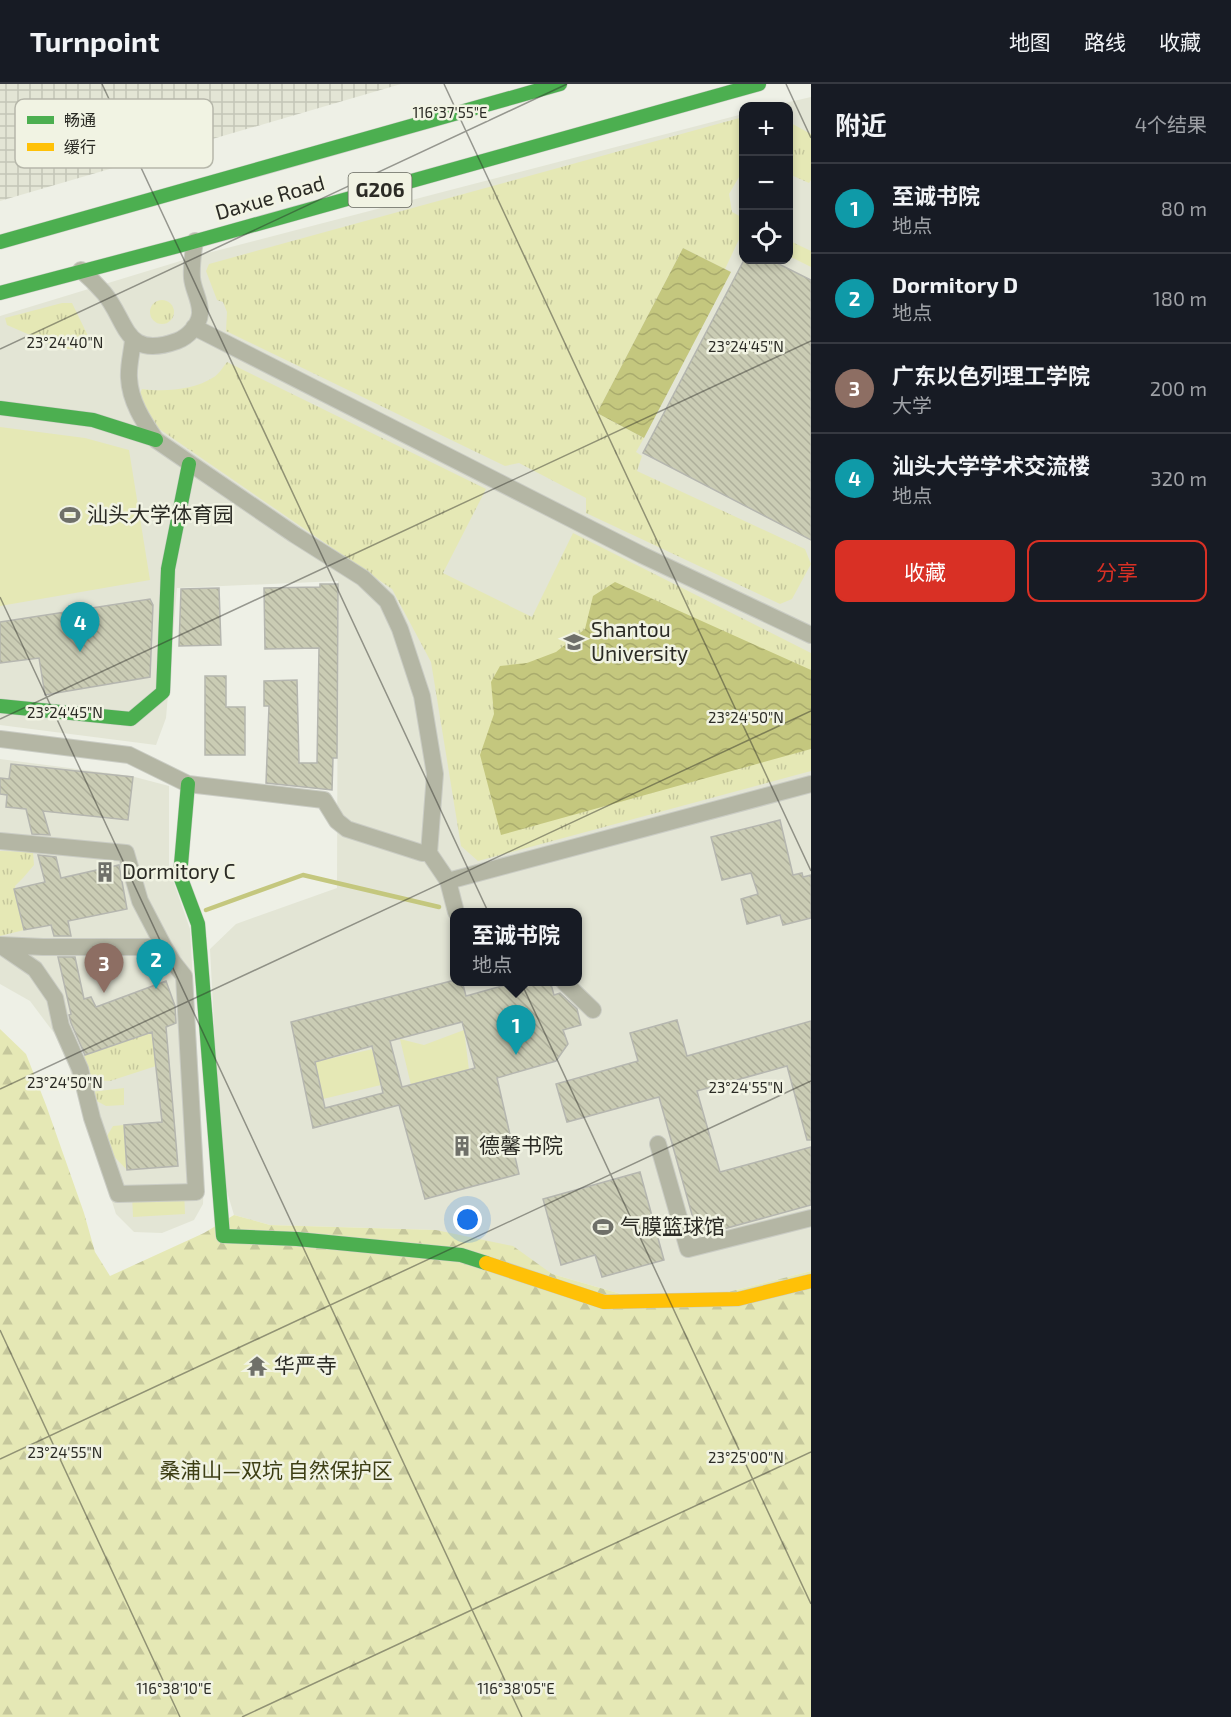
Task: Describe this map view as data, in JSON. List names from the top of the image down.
{
  "streets": {
    "main road": ["G206", "Daxue Road"]
  },
  "parks": ["桑浦山—双坑 自然保护区"],
  "places": {
    "sports": ["汕头大学体育园", "气膜篮球馆"],
    "school or university": ["Shantou University"],
    "building": ["Dormitory C", "德馨书院"],
    "temple": ["华严寺"]
  },
  "legend": ["畅通", "缓行"],
  "page": {
    "header": "Turnpoint",
    "nav": ["地图", "路线", "收藏"],
    "heading": ["附近", "4个结果"],
    "map_buttons": ["+", "−"],
    "list": [
      {
        "mark": "1",
        "name": "至诚书院",
        "note": "地点",
        "value": "80 m"
      },
      {
        "mark": "2",
        "name": "Dormitory D",
        "note": "地点",
        "value": "180 m"
      },
      {
        "mark": "3",
        "name": "广东以色列理工学院",
        "note": "大学",
        "value": "200 m"
      },
      {
        "mark": "4",
        "name": "汕头大学学术交流楼",
        "note": "地点",
        "value": "320 m"
      }
    ],
    "buttons": ["收藏", "分享"],
    "pins": [
      "4",
      "2",
      "3",
      "1"
    ],
    "popup": ["至诚书院", "地点"]
  },
  "coordinates": [
    "116°37'55\"E",
    "23°24'40\"N",
    "23°24'45\"N",
    "23°24'50\"N",
    "23°24'55\"N",
    "23°25'00\"N",
    "116°38'10\"E",
    "116°38'05\"E"
  ]
}
